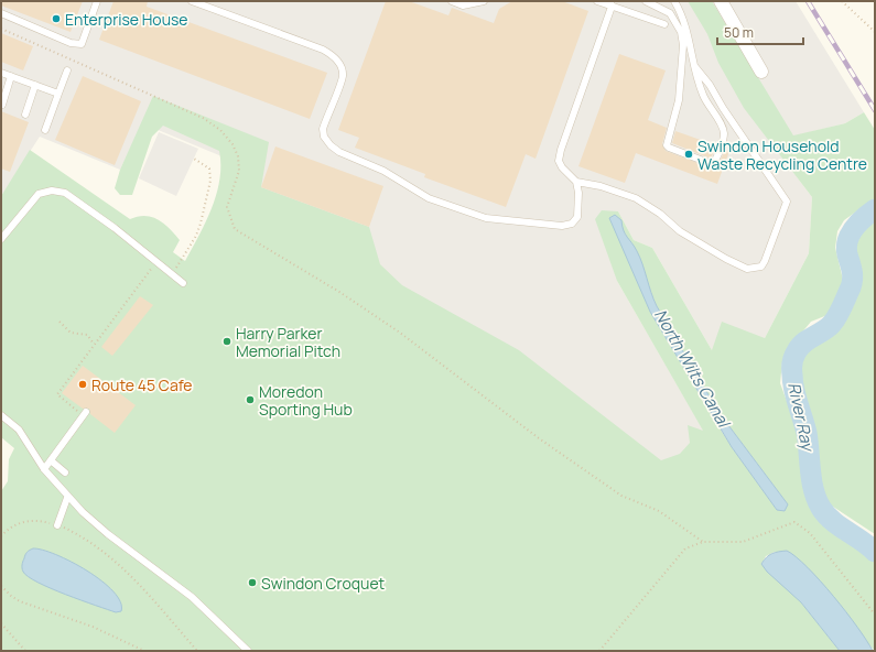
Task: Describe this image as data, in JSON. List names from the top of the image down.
{
  "water": ["North Wilts Canal", "River Ray"],
  "places": [
    "Enterprise House",
    "Swindon Household Waste Recycling Centre",
    "Harry Parker Memorial Pitch",
    "Route 45 Cafe",
    "Moredon Sporting Hub",
    "Swindon Croquet"
  ],
  "scale_bar": "50 m"
}
